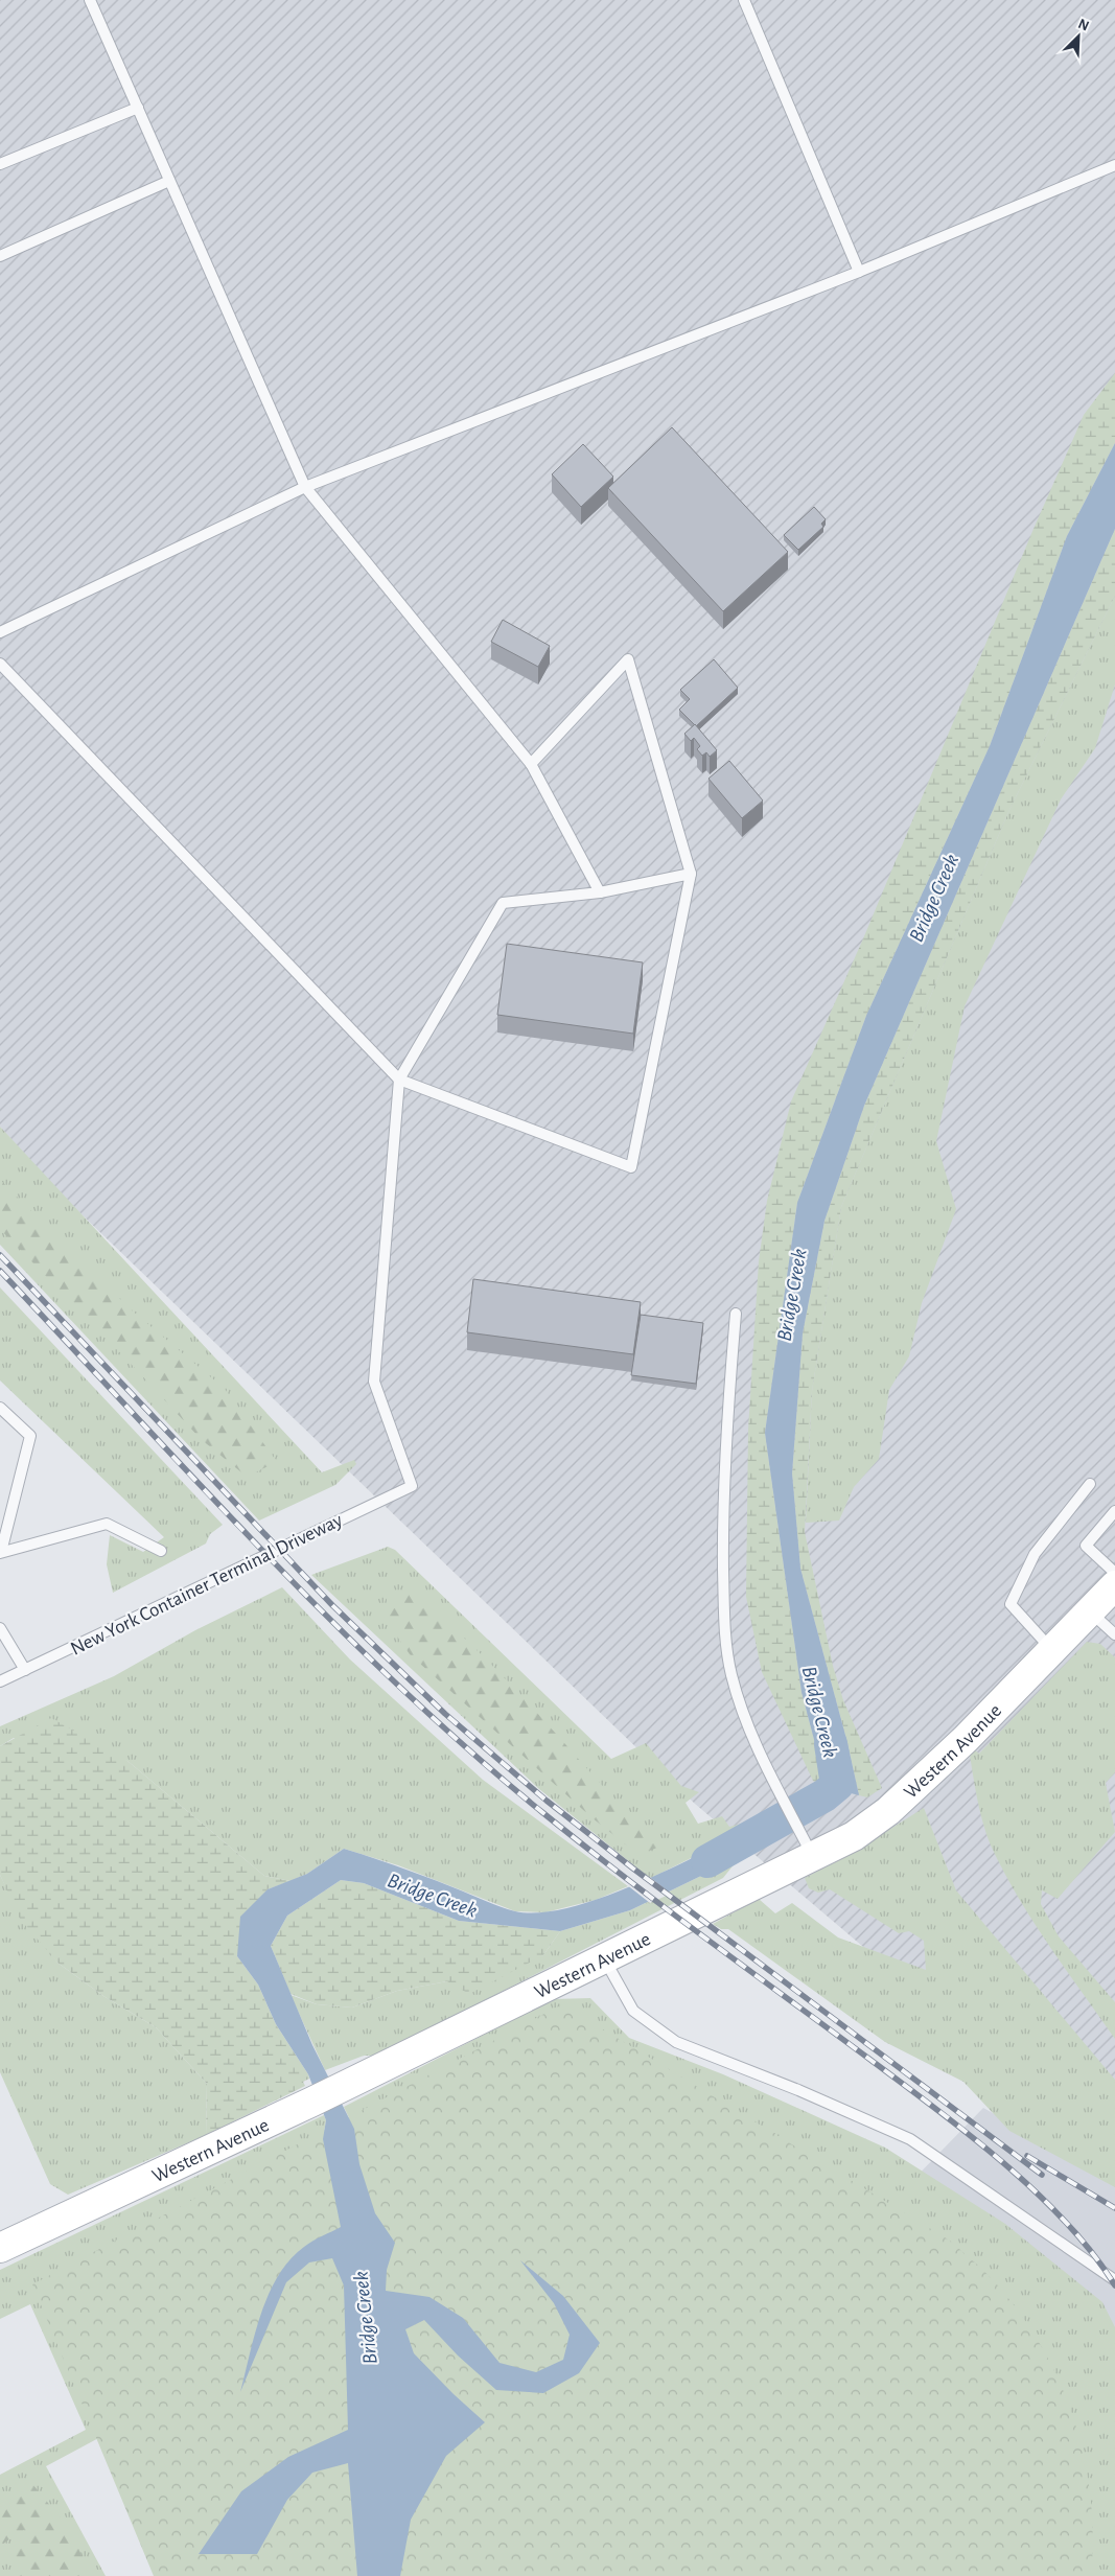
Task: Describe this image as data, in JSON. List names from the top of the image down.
{
  "streets": {
    "street": ["Western Avenue"],
    "lane": ["New York Container Terminal Driveway"]
  },
  "water": ["Bridge Creek"],
  "north": "top right"
}
